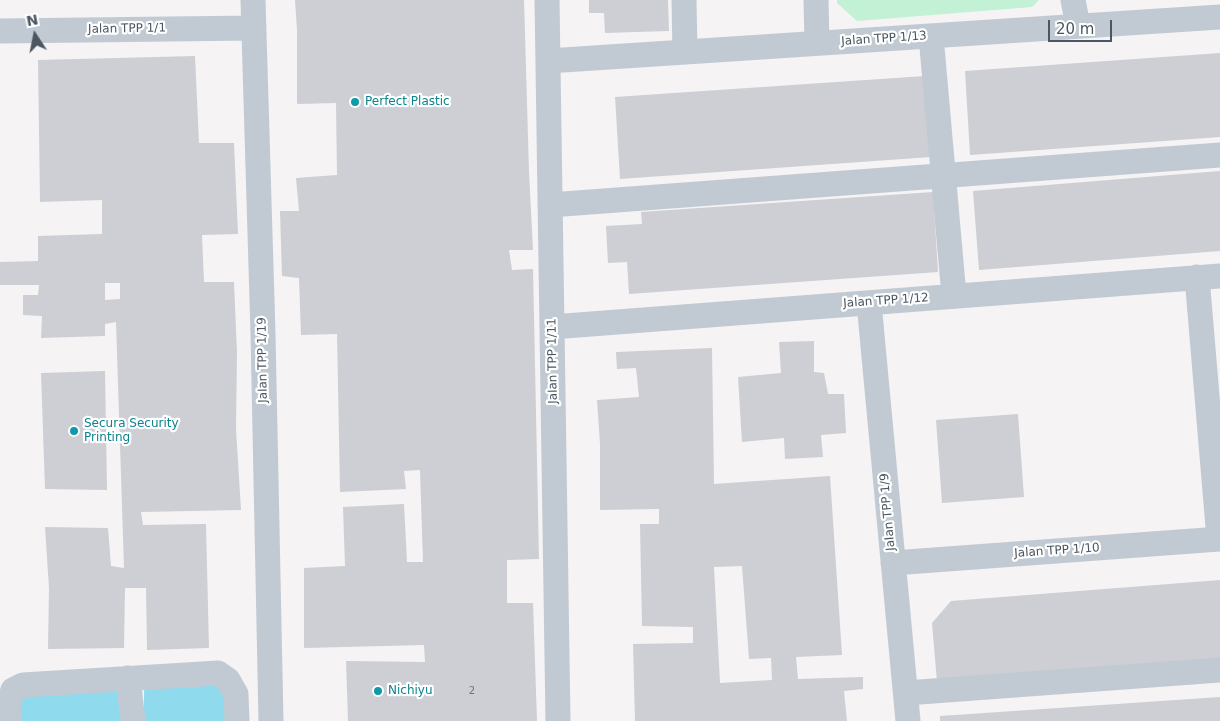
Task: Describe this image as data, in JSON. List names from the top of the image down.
{
  "streets": {
    "street": [
      "Jalan TPP 1/1",
      "Jalan TPP 1/13",
      "Jalan TPP 1/12",
      "Jalan TPP 1/19",
      "Jalan TPP 1/11",
      "Jalan TPP 1/9",
      "Jalan TPP 1/10"
    ]
  },
  "crossings": [
    ["Jalan TPP 1/1", "Jalan TPP 1/19"],
    ["Jalan TPP 1/13", "Jalan TPP 1/11"],
    ["Jalan TPP 1/12", "Jalan TPP 1/11"],
    ["Jalan TPP 1/12", "Jalan TPP 1/9"],
    ["Jalan TPP 1/9", "Jalan TPP 1/10"]
  ],
  "places": ["Perfect Plastic", "Secura Security Printing", "Nichiyu"],
  "house_numbers": ["2"],
  "scale_bar": "20 m",
  "north": "top"
}
